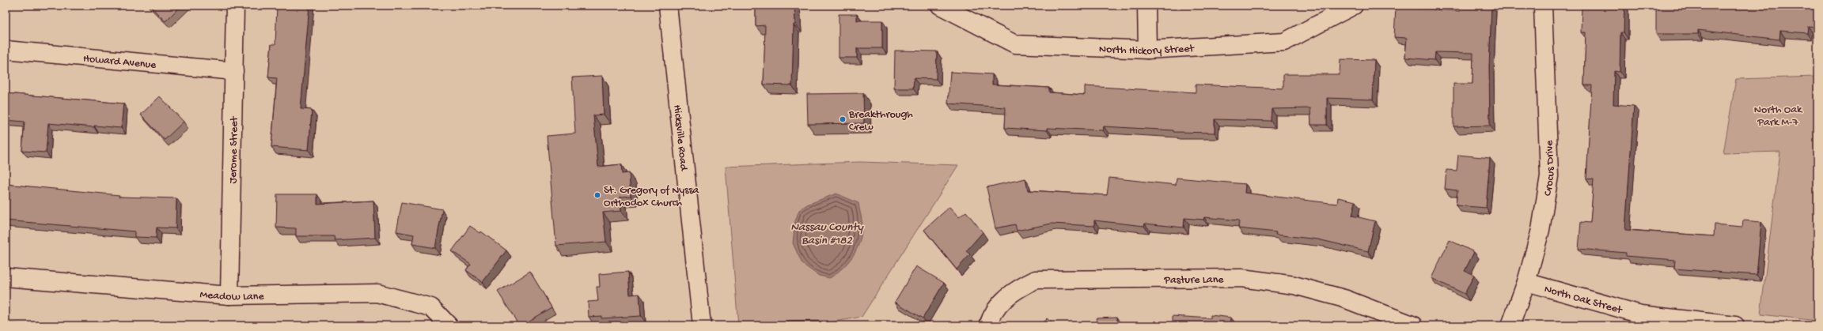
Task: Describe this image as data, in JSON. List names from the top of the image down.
{
  "streets": {
    "street": [
      "North Hickory Street",
      "Howard Avenue",
      "Hicksville Road",
      "Jerome Street",
      "Crocus Drive",
      "Pasture Lane",
      "Meadow Lane",
      "North Oak Street"
    ]
  },
  "crossings": [
    ["Howard Avenue", "Jerome Street"],
    ["Jerome Street", "Meadow Lane"],
    ["Crocus Drive", "North Oak Street"]
  ],
  "water": ["Nassau County Basin #182"],
  "parks": ["North Oak Park M-7"],
  "places": ["Breakthrough Crew", "St. Gregory of Nyssa Orthodox Church"]
}
